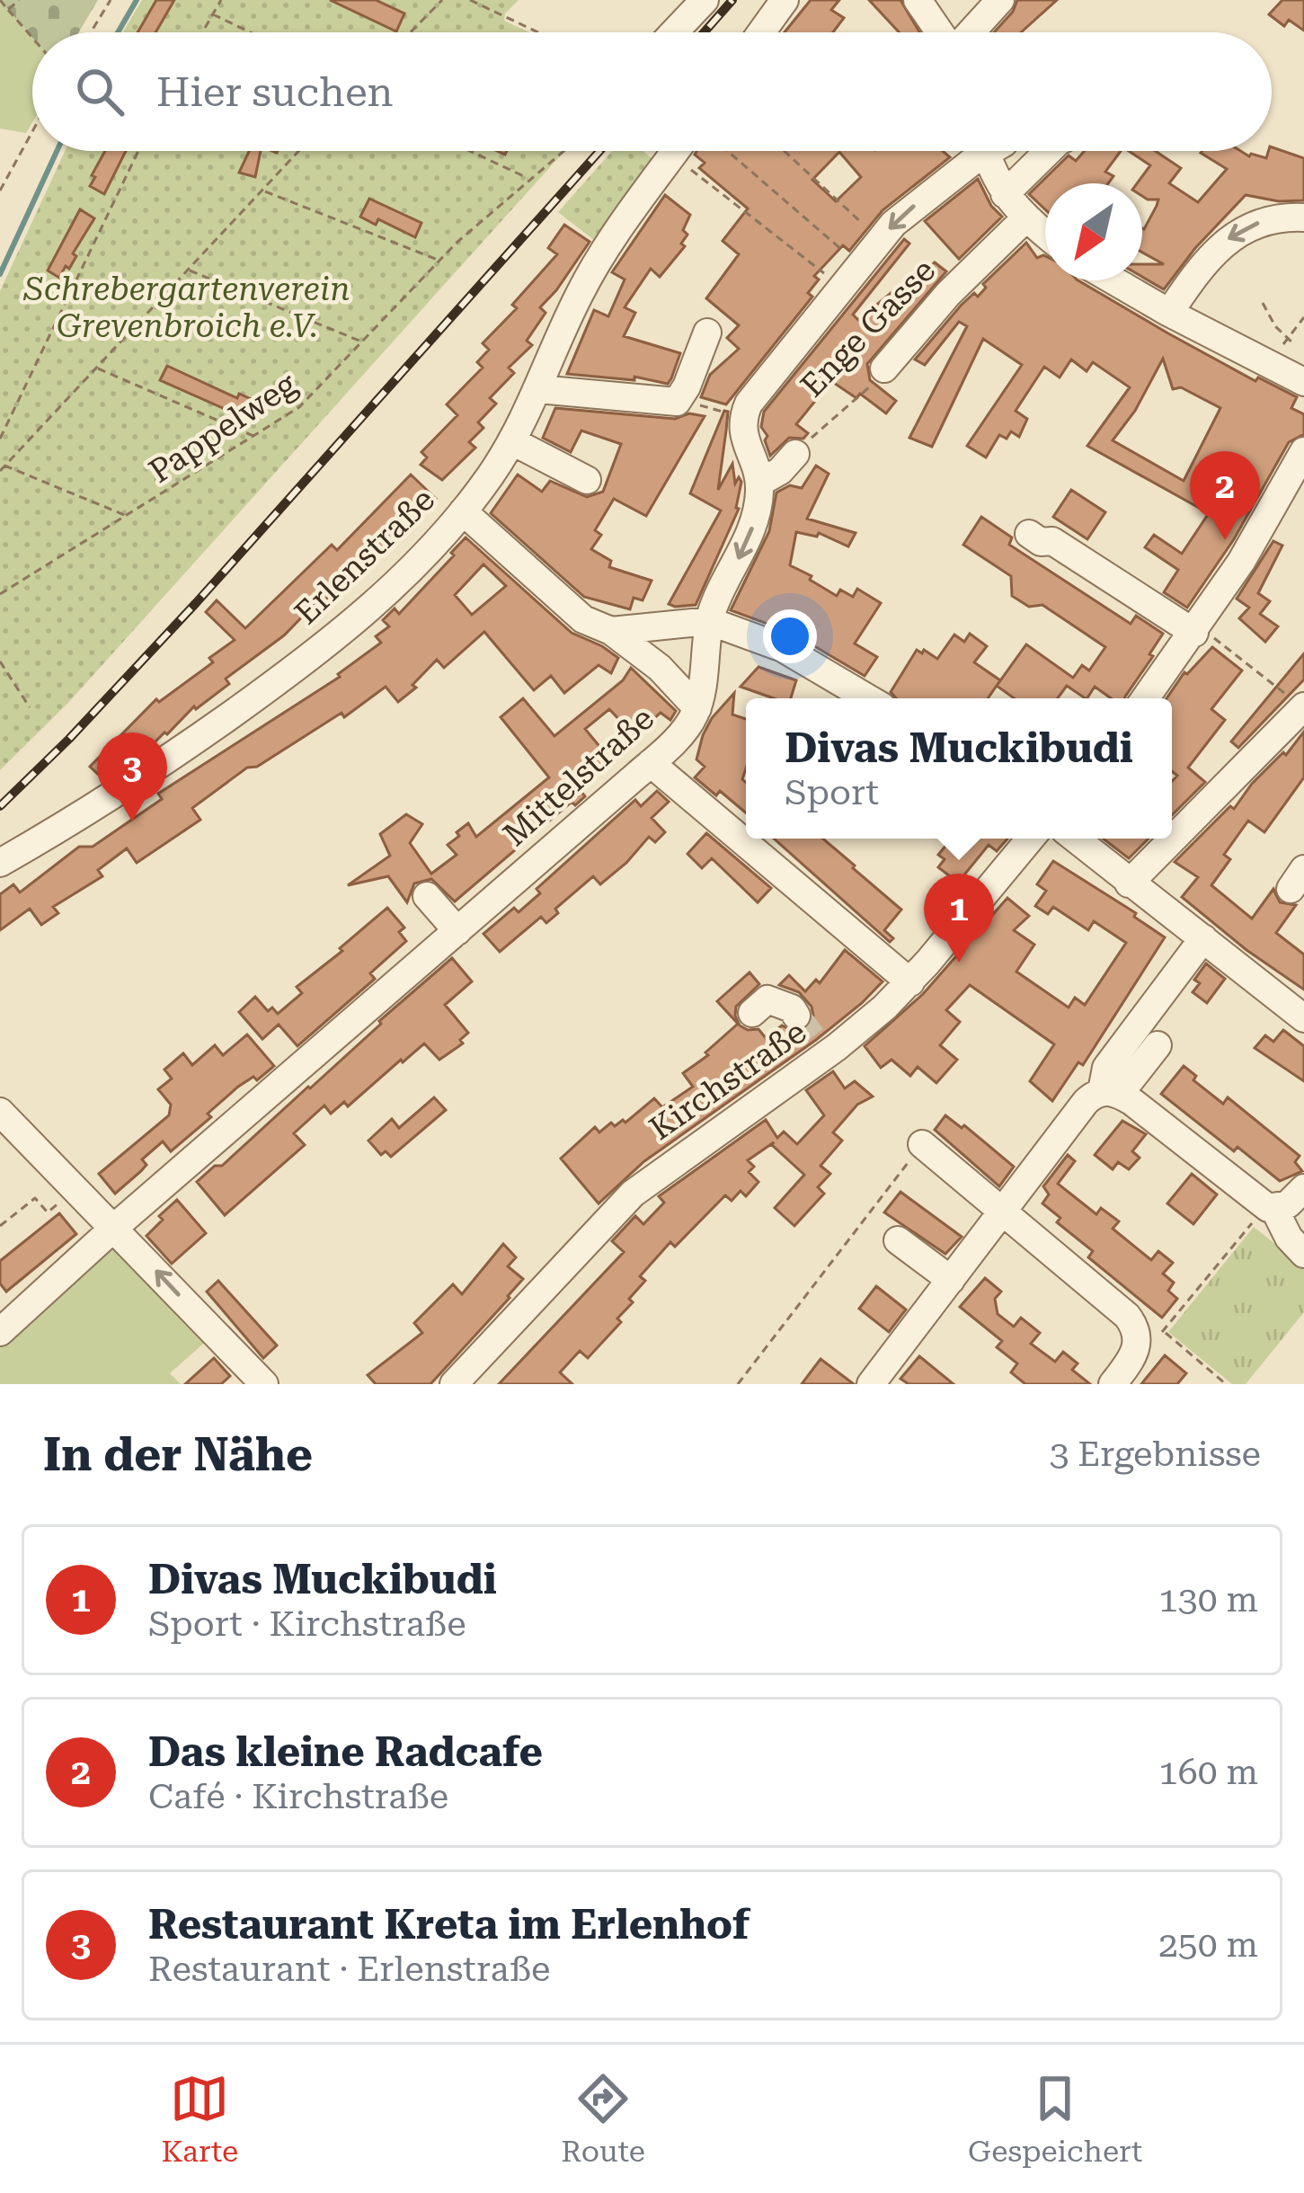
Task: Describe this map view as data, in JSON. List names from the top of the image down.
{
  "streets": {
    "street": [
      "Enge Gasse",
      "Erlenstraße",
      "Mittelstraße",
      "Kirchstraße"
    ],
    "path": ["Pappelweg"]
  },
  "crossings": [
    ["Erlenstraße", "Mittelstraße"]
  ],
  "parks": ["Schrebergartenverein Grevenbroich e.V."],
  "north": "bottom left",
  "page": {
    "search": "Hier suchen",
    "pins": ["2", "3", "1"],
    "popup": ["Divas Muckibudi", "Sport"],
    "heading": ["In der Nähe", "3 Ergebnisse"],
    "list": [
      {
        "mark": "1",
        "name": "Divas Muckibudi",
        "note": "Sport · Kirchstraße",
        "value": "130 m"
      },
      {
        "mark": "2",
        "name": "Das kleine Radcafe",
        "note": "Café · Kirchstraße",
        "value": "160 m"
      },
      {
        "mark": "3",
        "name": "Restaurant Kreta im Erlenhof",
        "note": "Restaurant · Erlenstraße",
        "value": "250 m"
      }
    ],
    "nav": ["Karte", "Route", "Gespeichert"]
  }
}
